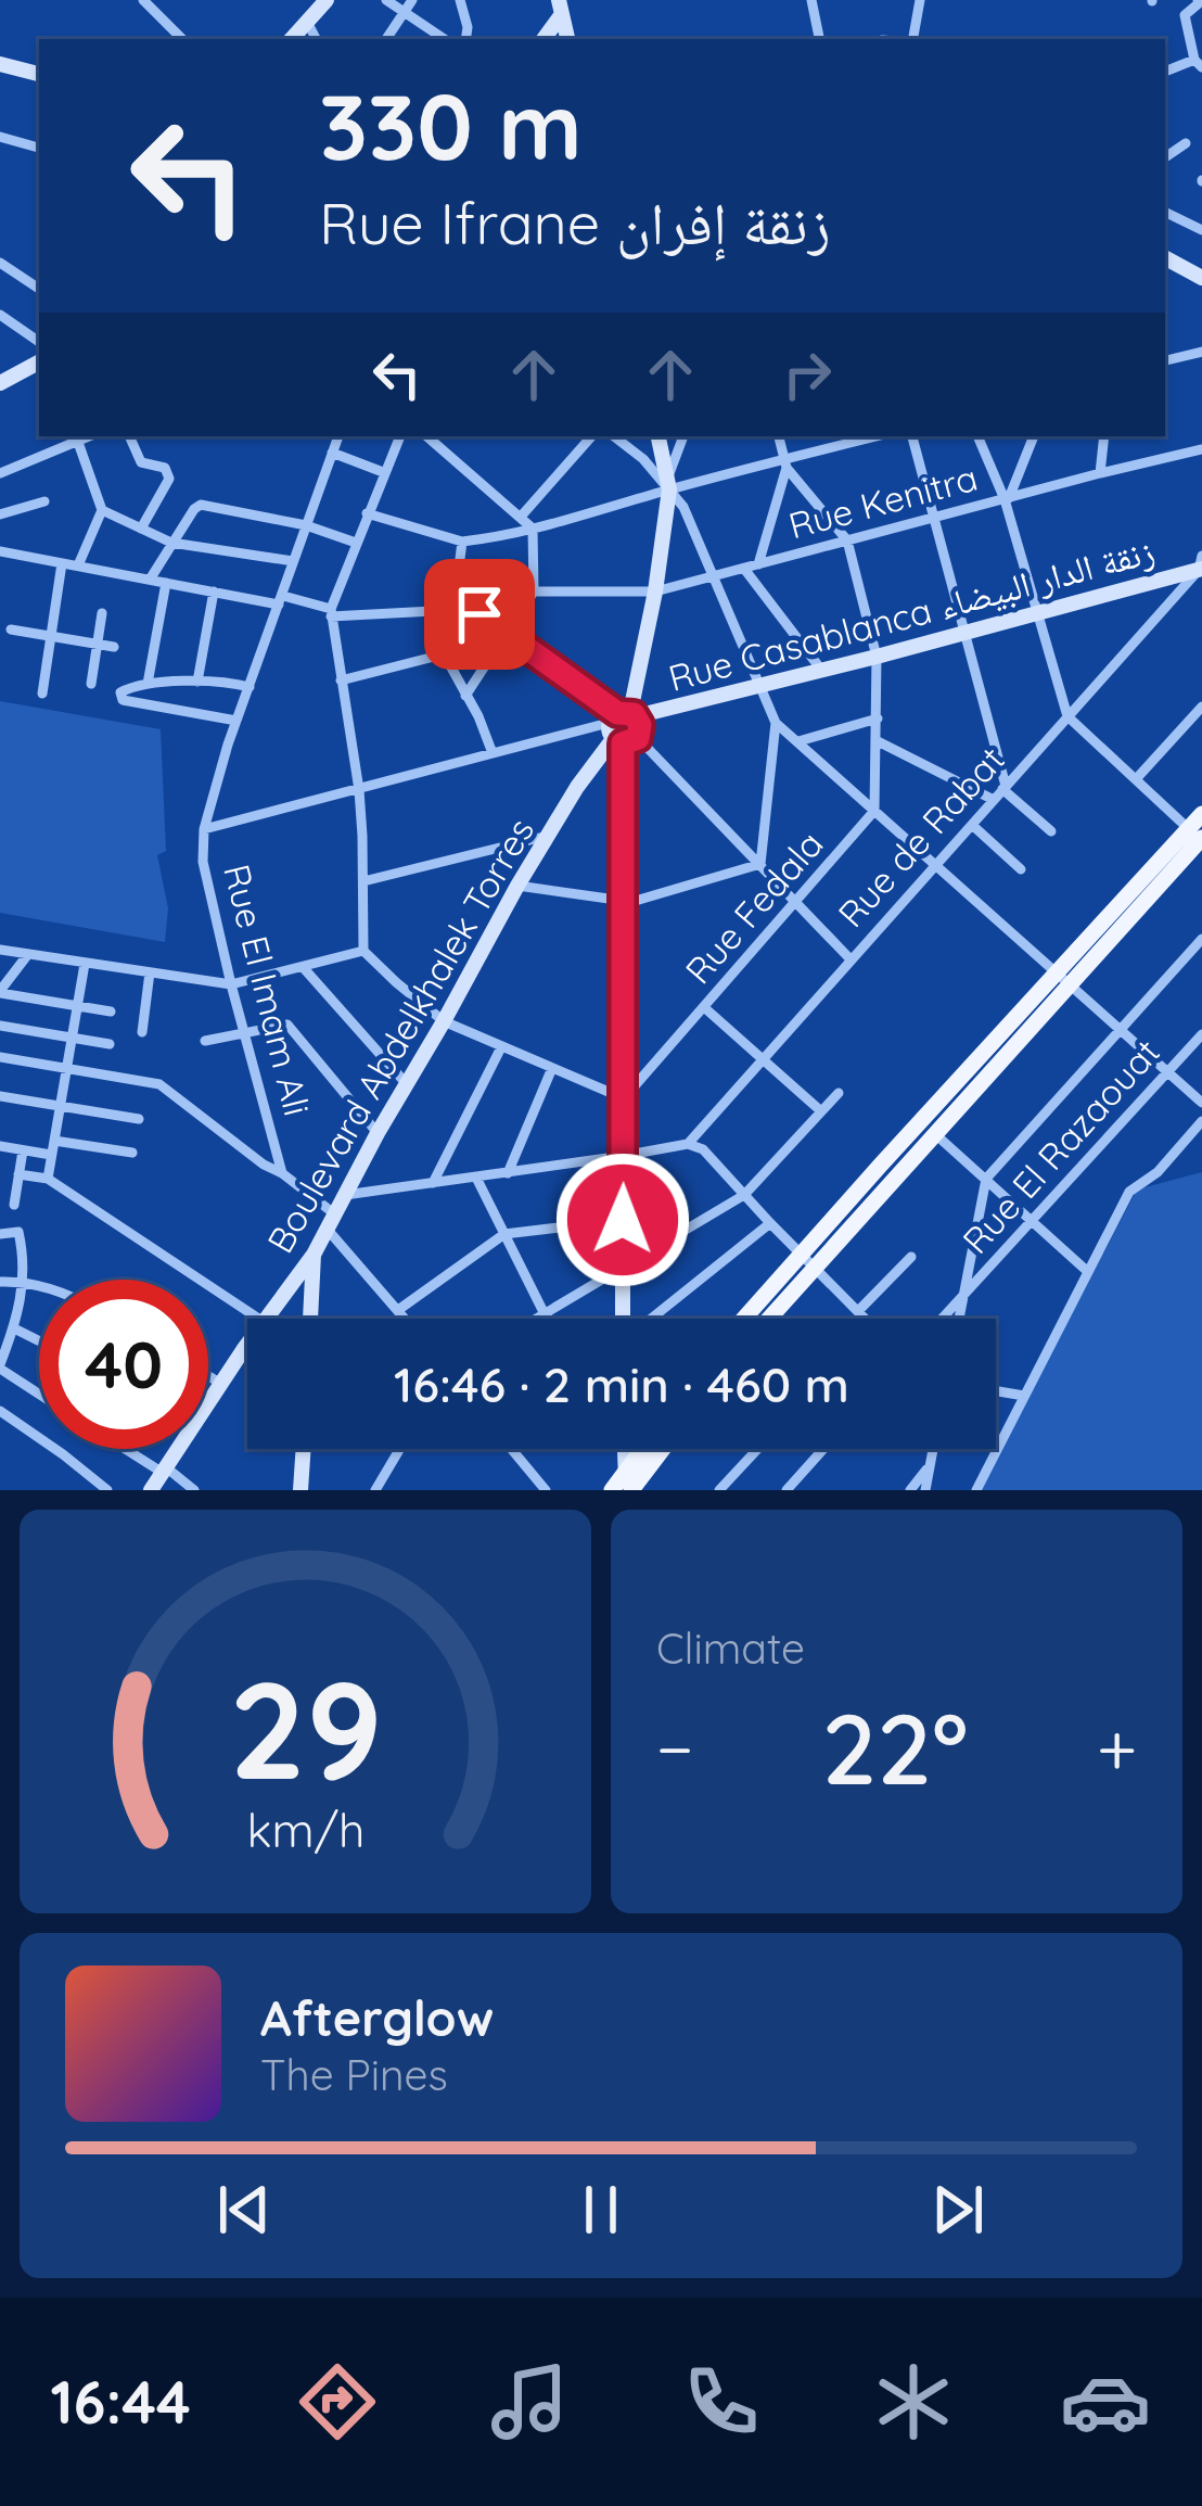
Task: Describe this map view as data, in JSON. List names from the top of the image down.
{
  "streets": {
    "street": [
      "Rue Kenitra",
      "Rue Casablanca زنقة الدار البيضاء",
      "Rue de Rabat",
      "Rue Fedala",
      "Rue El Imam Ali",
      "Boulevard Abdelkhalek Torres",
      "Rue El Razaouat"
    ]
  },
  "crossings": [
    ["Rue Casablanca زنقة الدار البيضاء", "Rue de Rabat"],
    ["Rue Casablanca زنقة الدار البيضاء", "Rue El Imam Ali"],
    ["Rue Casablanca زنقة الدار البيضاء", "Boulevard Abdelkhalek Torres"]
  ],
  "page": {
    "turn": ["330 m", "Rue Ifrane زنقة إفران"],
    "limit": "40",
    "trip": "16:46 · 2 min · 460 m",
    "tile": "Climate",
    "heat": ["−", "22°", "+"],
    "song": ["Afterglow", "The Pines"],
    "tabs": "16:44",
    "gauge": ["29", "km/h"]
  }
}
